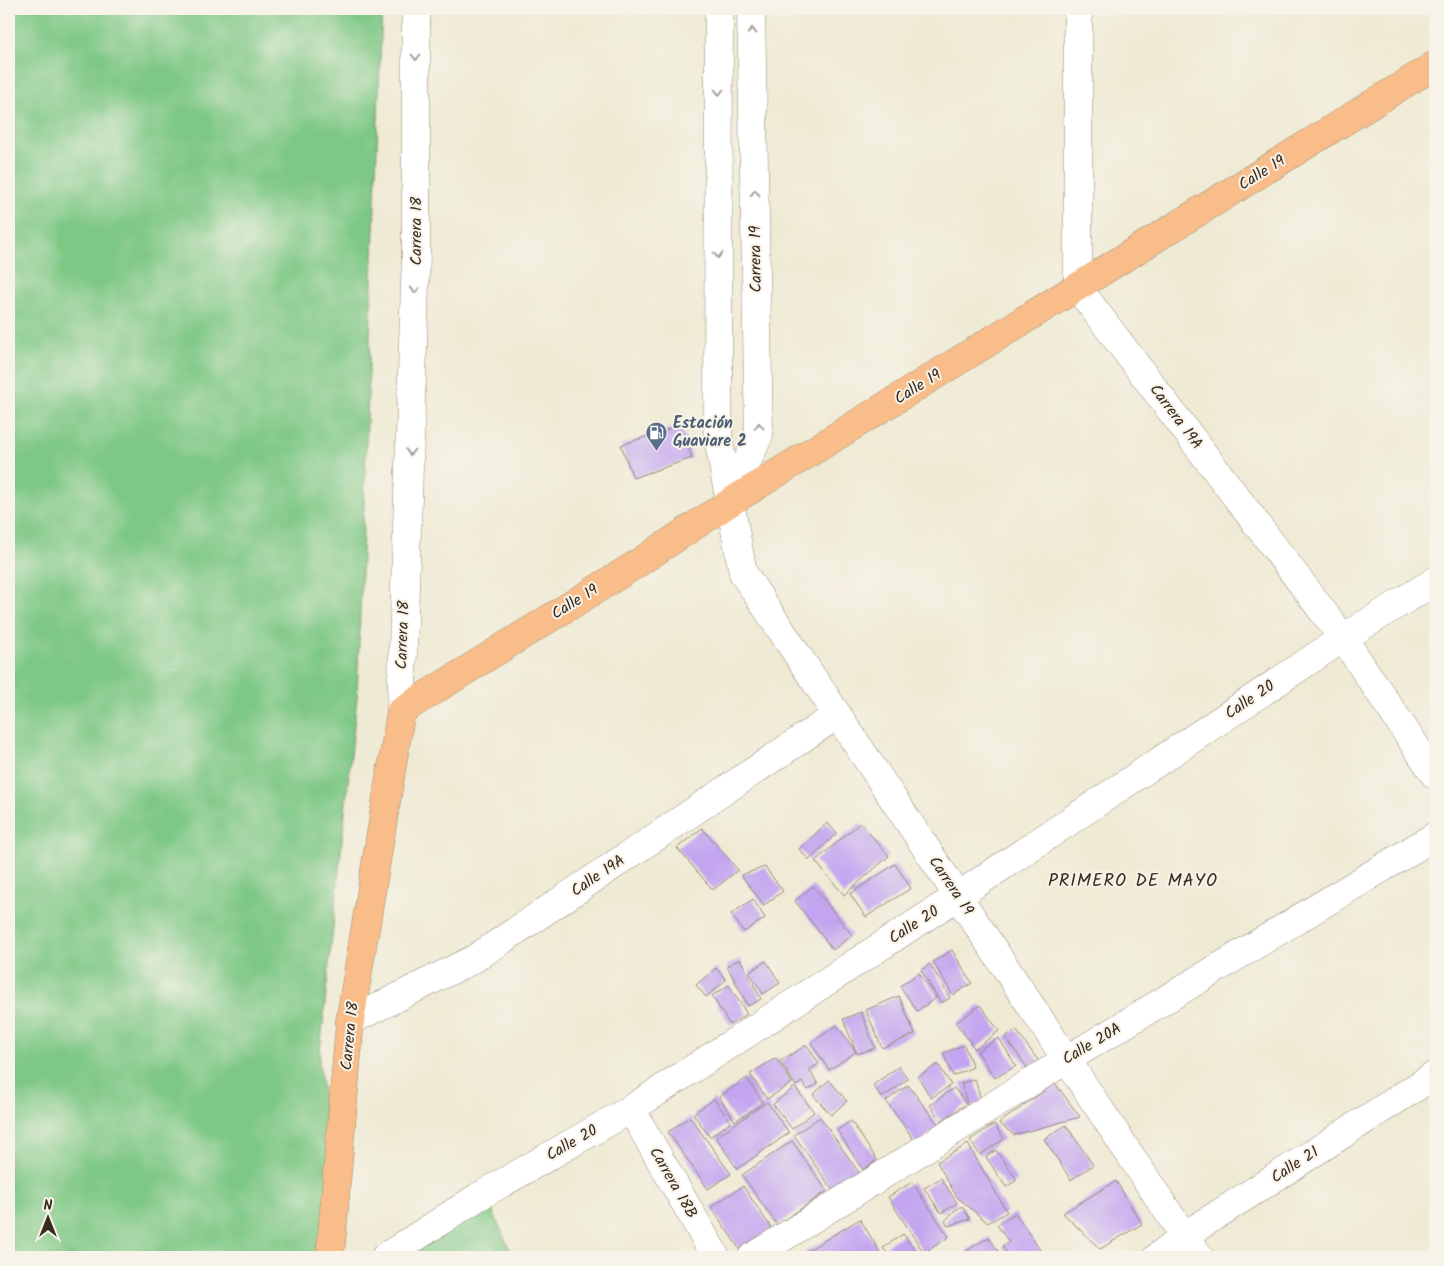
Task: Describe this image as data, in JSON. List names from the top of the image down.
{
  "streets": {
    "main road": ["Calle 19", "Carrera 18"],
    "street": [
      "Carrera 19",
      "Carrera 19A",
      "Calle 20",
      "Calle 19A",
      "Calle 20A",
      "Calle 21",
      "Carrera 18B"
    ]
  },
  "crossings": [
    ["Calle 19", "Carrera 18"],
    ["Calle 19", "Carrera 19"],
    ["Calle 19", "Carrera 19A"],
    ["Carrera 18", "Calle 19A"],
    ["Carrera 19", "Calle 20"],
    ["Carrera 19", "Calle 19A"],
    ["Carrera 19", "Calle 20A"],
    ["Carrera 19", "Calle 21"],
    ["Carrera 19A", "Calle 20"],
    ["Calle 20", "Carrera 18B"]
  ],
  "one_way": ["Carrera 18"],
  "districts": ["PRIMERO DE MAYO"],
  "places": {
    "fuel station": ["Estación Guaviare 2"]
  },
  "north": "top"
}
